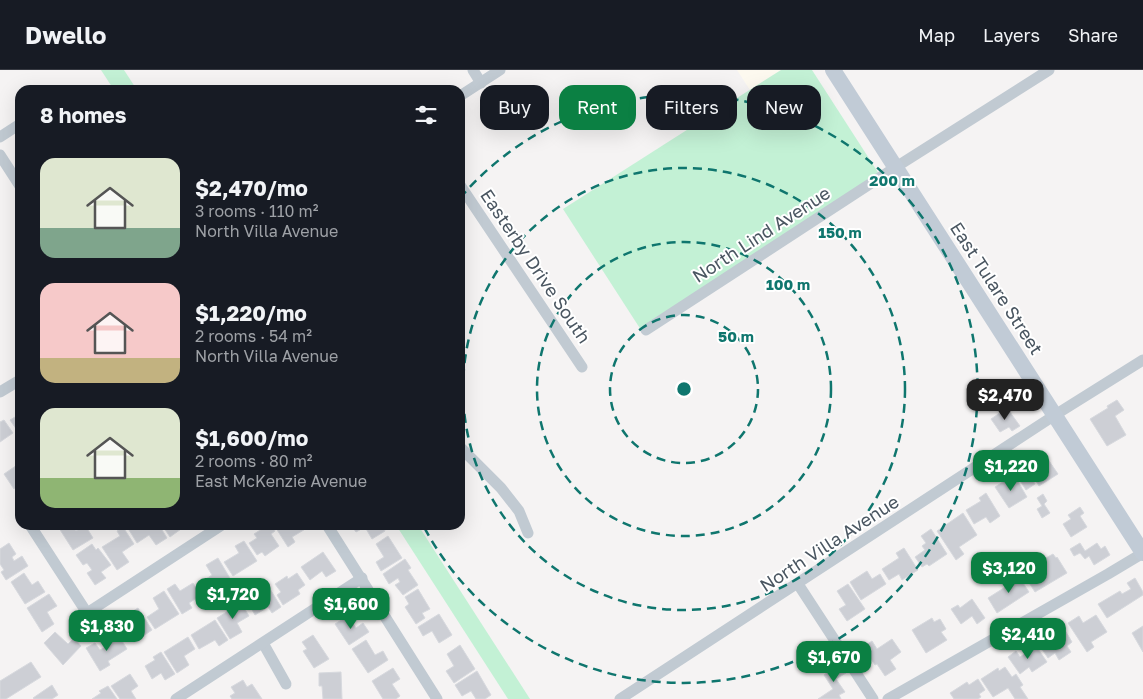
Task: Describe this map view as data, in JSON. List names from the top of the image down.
{
  "streets": {
    "main road": ["East Tulare Street"],
    "street": ["North Lind Avenue", "Easterby Drive South", "North Villa Avenue"]
  },
  "crossings": [
    ["North Lind Avenue", "East Tulare Street"],
    ["East Tulare Street", "North Villa Avenue"]
  ],
  "page": {
    "header": "Dwello",
    "nav": ["Map", "Layers", "Share"],
    "chip": [
      "Buy",
      "Rent",
      "Filters",
      "New"
    ],
    "heading": "8 homes",
    "list": [
      {
        "name": "$2,470/mo",
        "note": "3 rooms · 110 m² · North Villa Avenue"
      },
      {
        "name": "$1,220/mo",
        "note": "2 rooms · 54 m² · North Villa Avenue"
      },
      {
        "name": "$1,600/mo",
        "note": "2 rooms · 80 m² · East McKenzie Avenue"
      }
    ],
    "price": [
      "$2,470",
      "$1,220",
      "$3,120",
      "$1,720",
      "$1,600",
      "$1,830",
      "$2,410",
      "$1,670"
    ]
  },
  "rings": [
    "200 m",
    "150 m",
    "100 m",
    "50 m"
  ]
}
